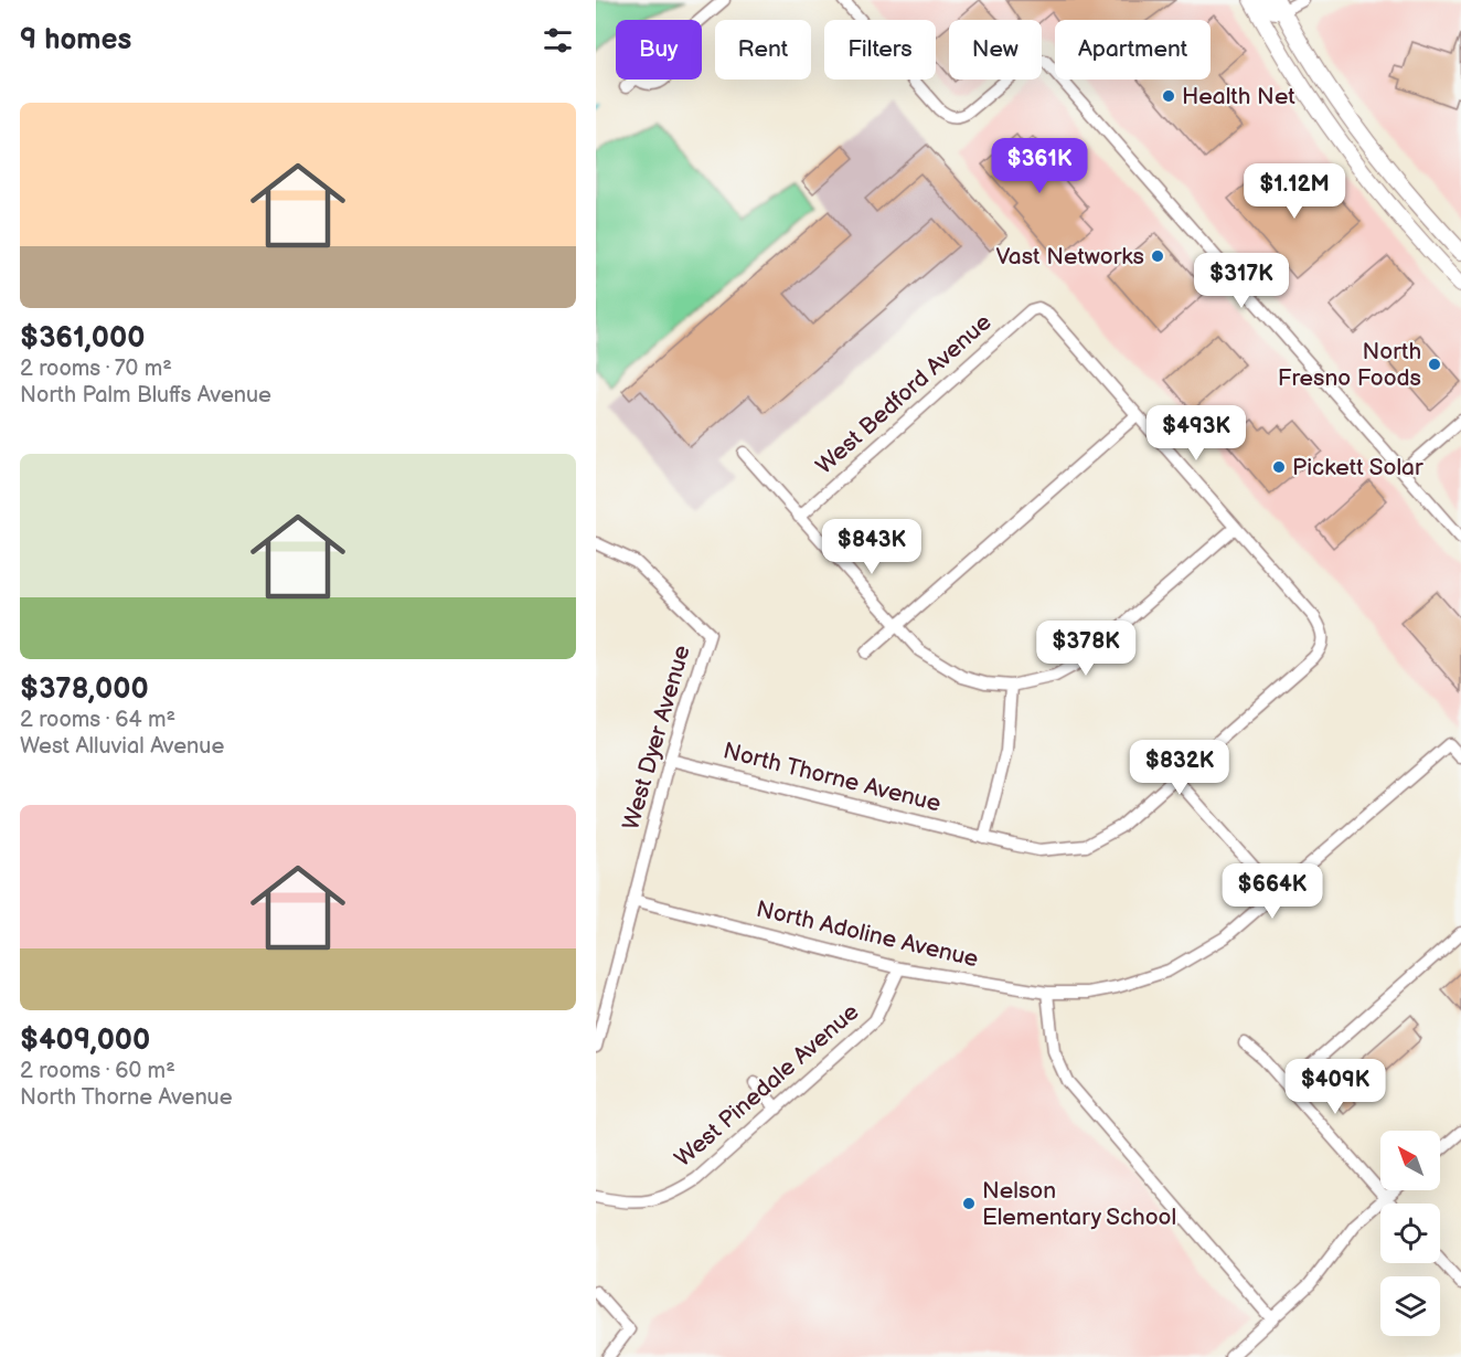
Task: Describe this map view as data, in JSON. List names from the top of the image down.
{
  "streets": {
    "street": [
      "West Bedford Avenue",
      "West Dyer Avenue",
      "North Thorne Avenue",
      "North Adoline Avenue",
      "West Pinedale Avenue"
    ]
  },
  "crossings": [
    ["West Dyer Avenue", "North Thorne Avenue"],
    ["West Dyer Avenue", "North Adoline Avenue"],
    ["North Adoline Avenue", "West Pinedale Avenue"]
  ],
  "places": [
    "Health Net",
    "Vast Networks",
    "North Fresno Foods",
    "Pickett Solar",
    "Nelson Elementary School"
  ],
  "north": "top left",
  "page": {
    "heading": "9 homes",
    "chip": [
      "Buy",
      "Rent",
      "Filters",
      "New",
      "Apartment"
    ],
    "list": [
      {
        "name": "$361,000",
        "note": "2 rooms · 70 m² · North Palm Bluffs Avenue"
      },
      {
        "name": "$378,000",
        "note": "2 rooms · 64 m² · West Alluvial Avenue"
      },
      {
        "name": "$409,000",
        "note": "2 rooms · 60 m² · North Thorne Avenue"
      }
    ],
    "price": [
      "$361K",
      "$1.12M",
      "$317K",
      "$493K",
      "$843K",
      "$378K",
      "$832K",
      "$664K",
      "$409K"
    ]
  }
}
